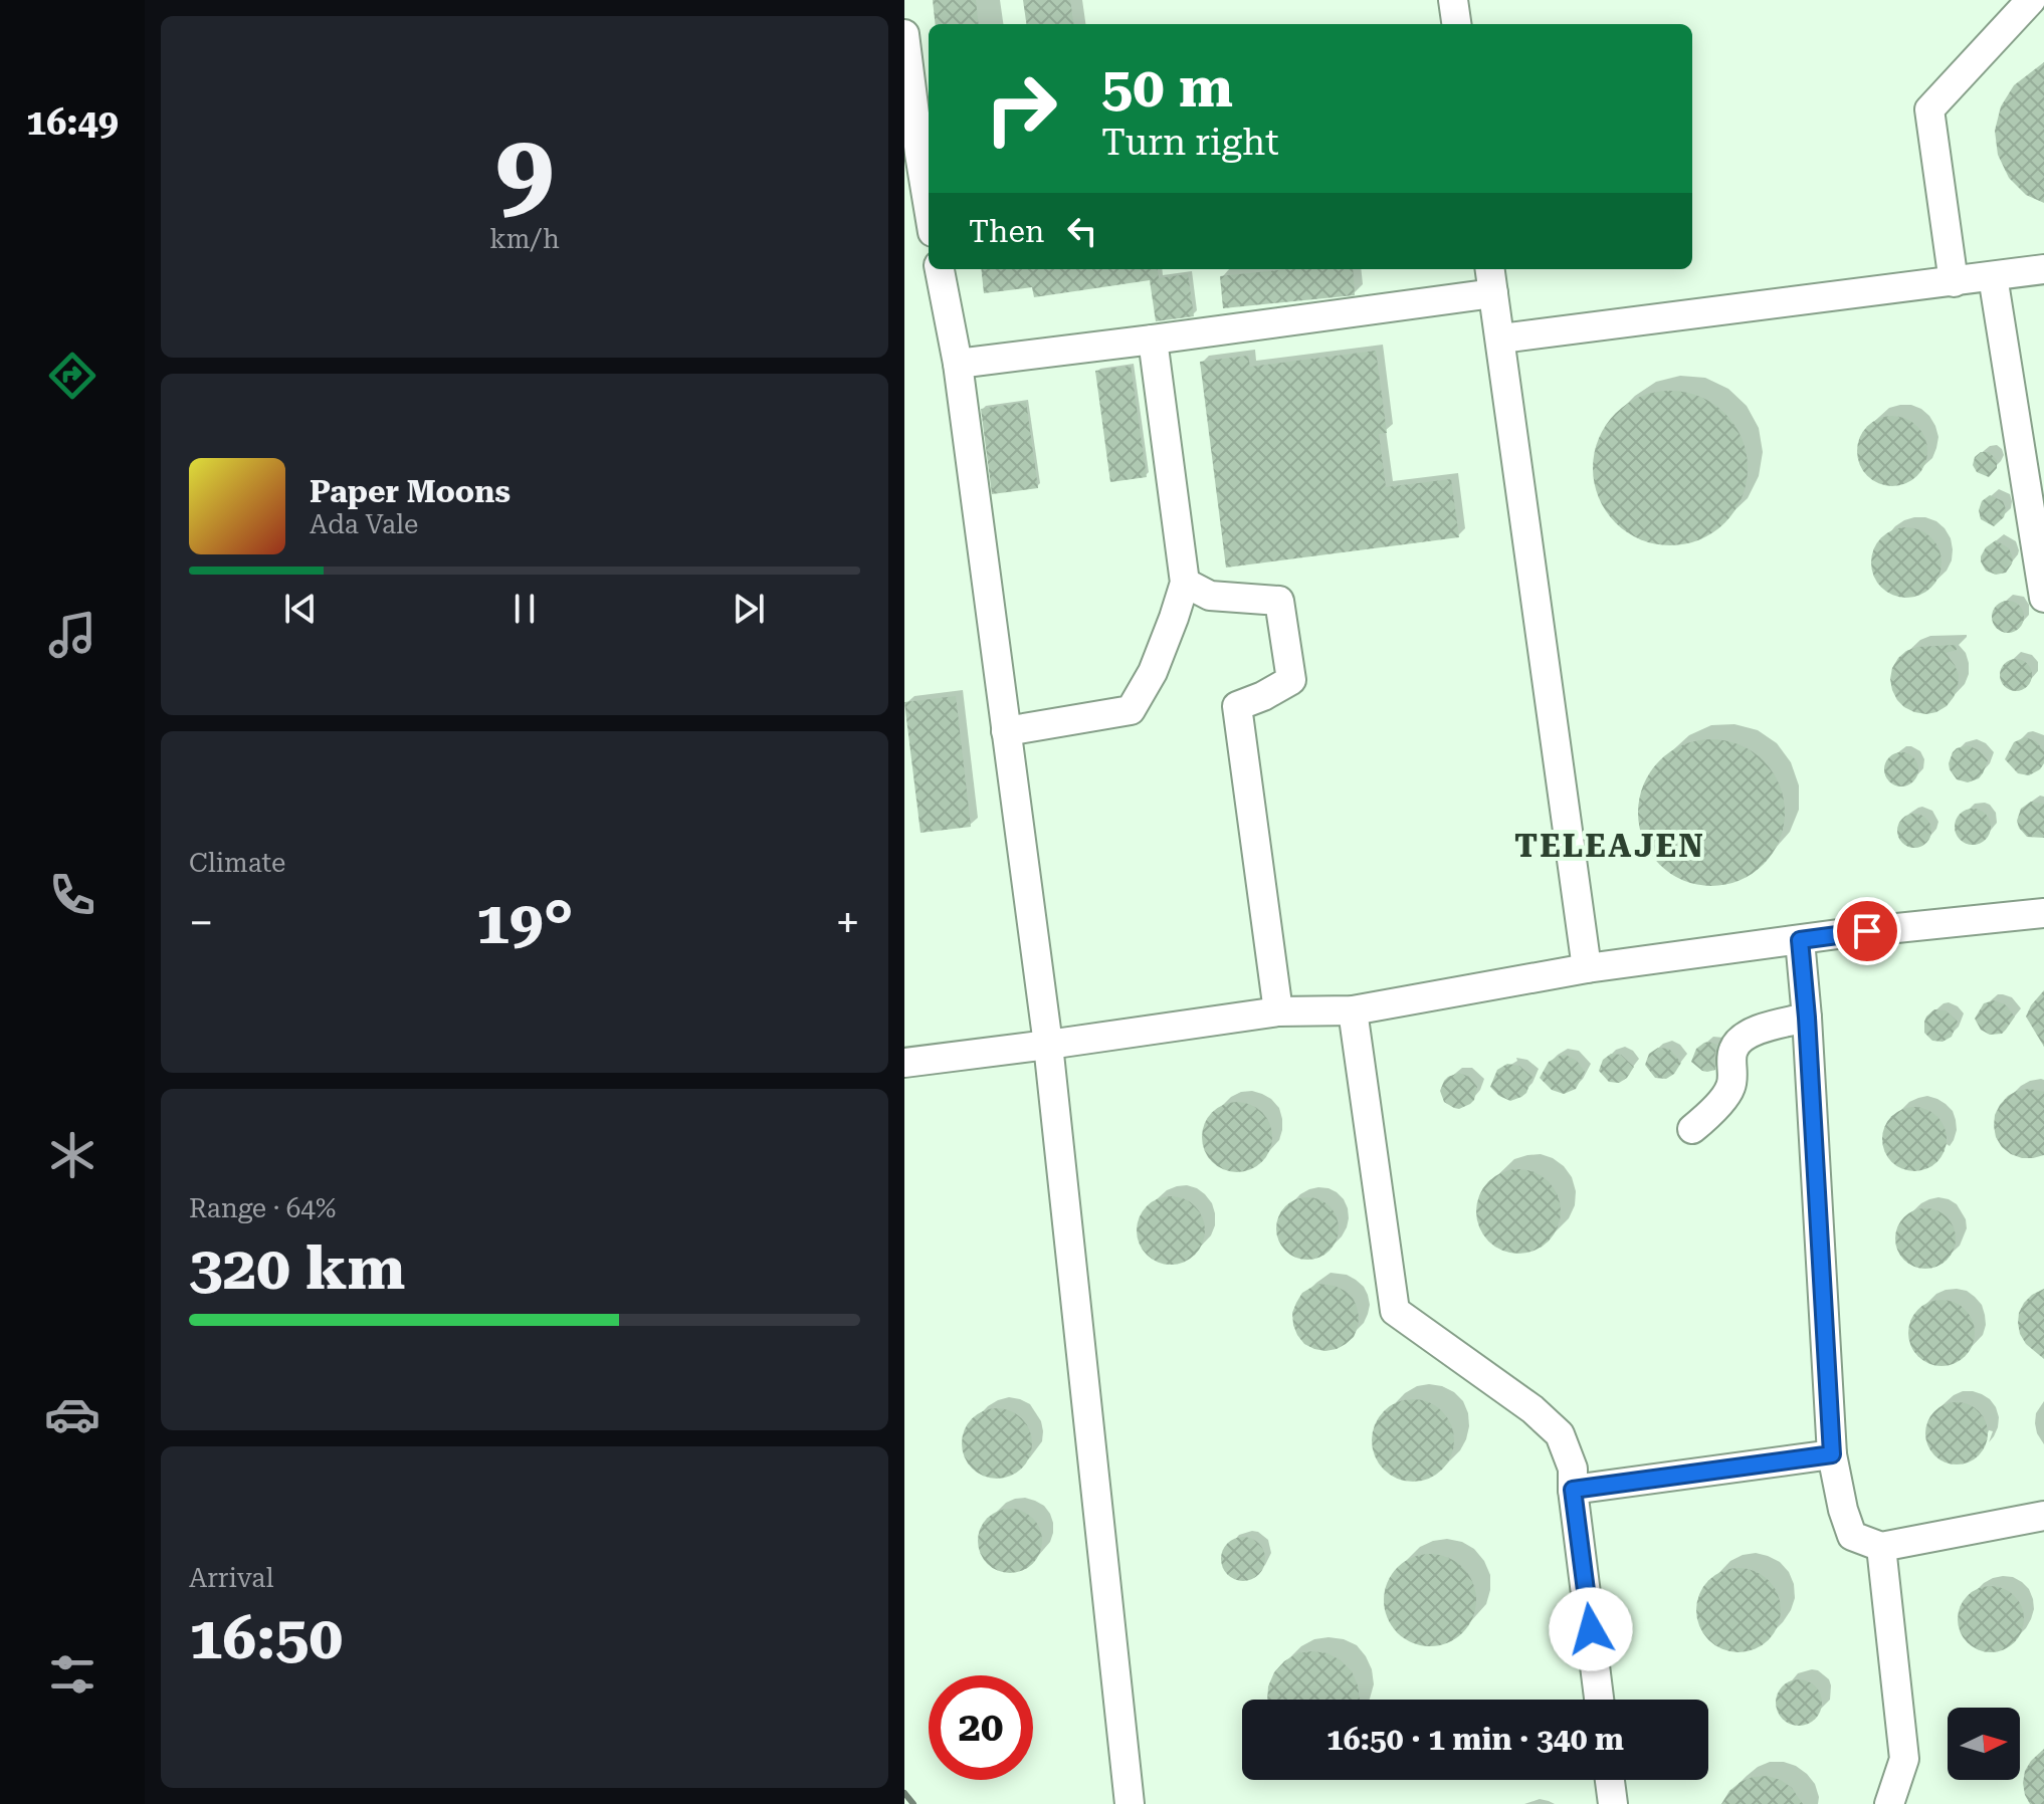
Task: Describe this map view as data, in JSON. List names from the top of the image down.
{
  "districts": ["TELEAJEN"],
  "north": "right",
  "page": {
    "tabs": "16:49",
    "tile": [
      ["9", "km/h"],
      "Climate",
      ["Range · 64%", "320 km"],
      ["Arrival", "16:50"]
    ],
    "turn": ["50 m", "Turn right"],
    "then": "Then",
    "song": ["Paper Moons", "Ada Vale"],
    "heat": ["−", "19°", "+"],
    "limit": "20",
    "trip": "16:50 · 1 min · 340 m"
  }
}
